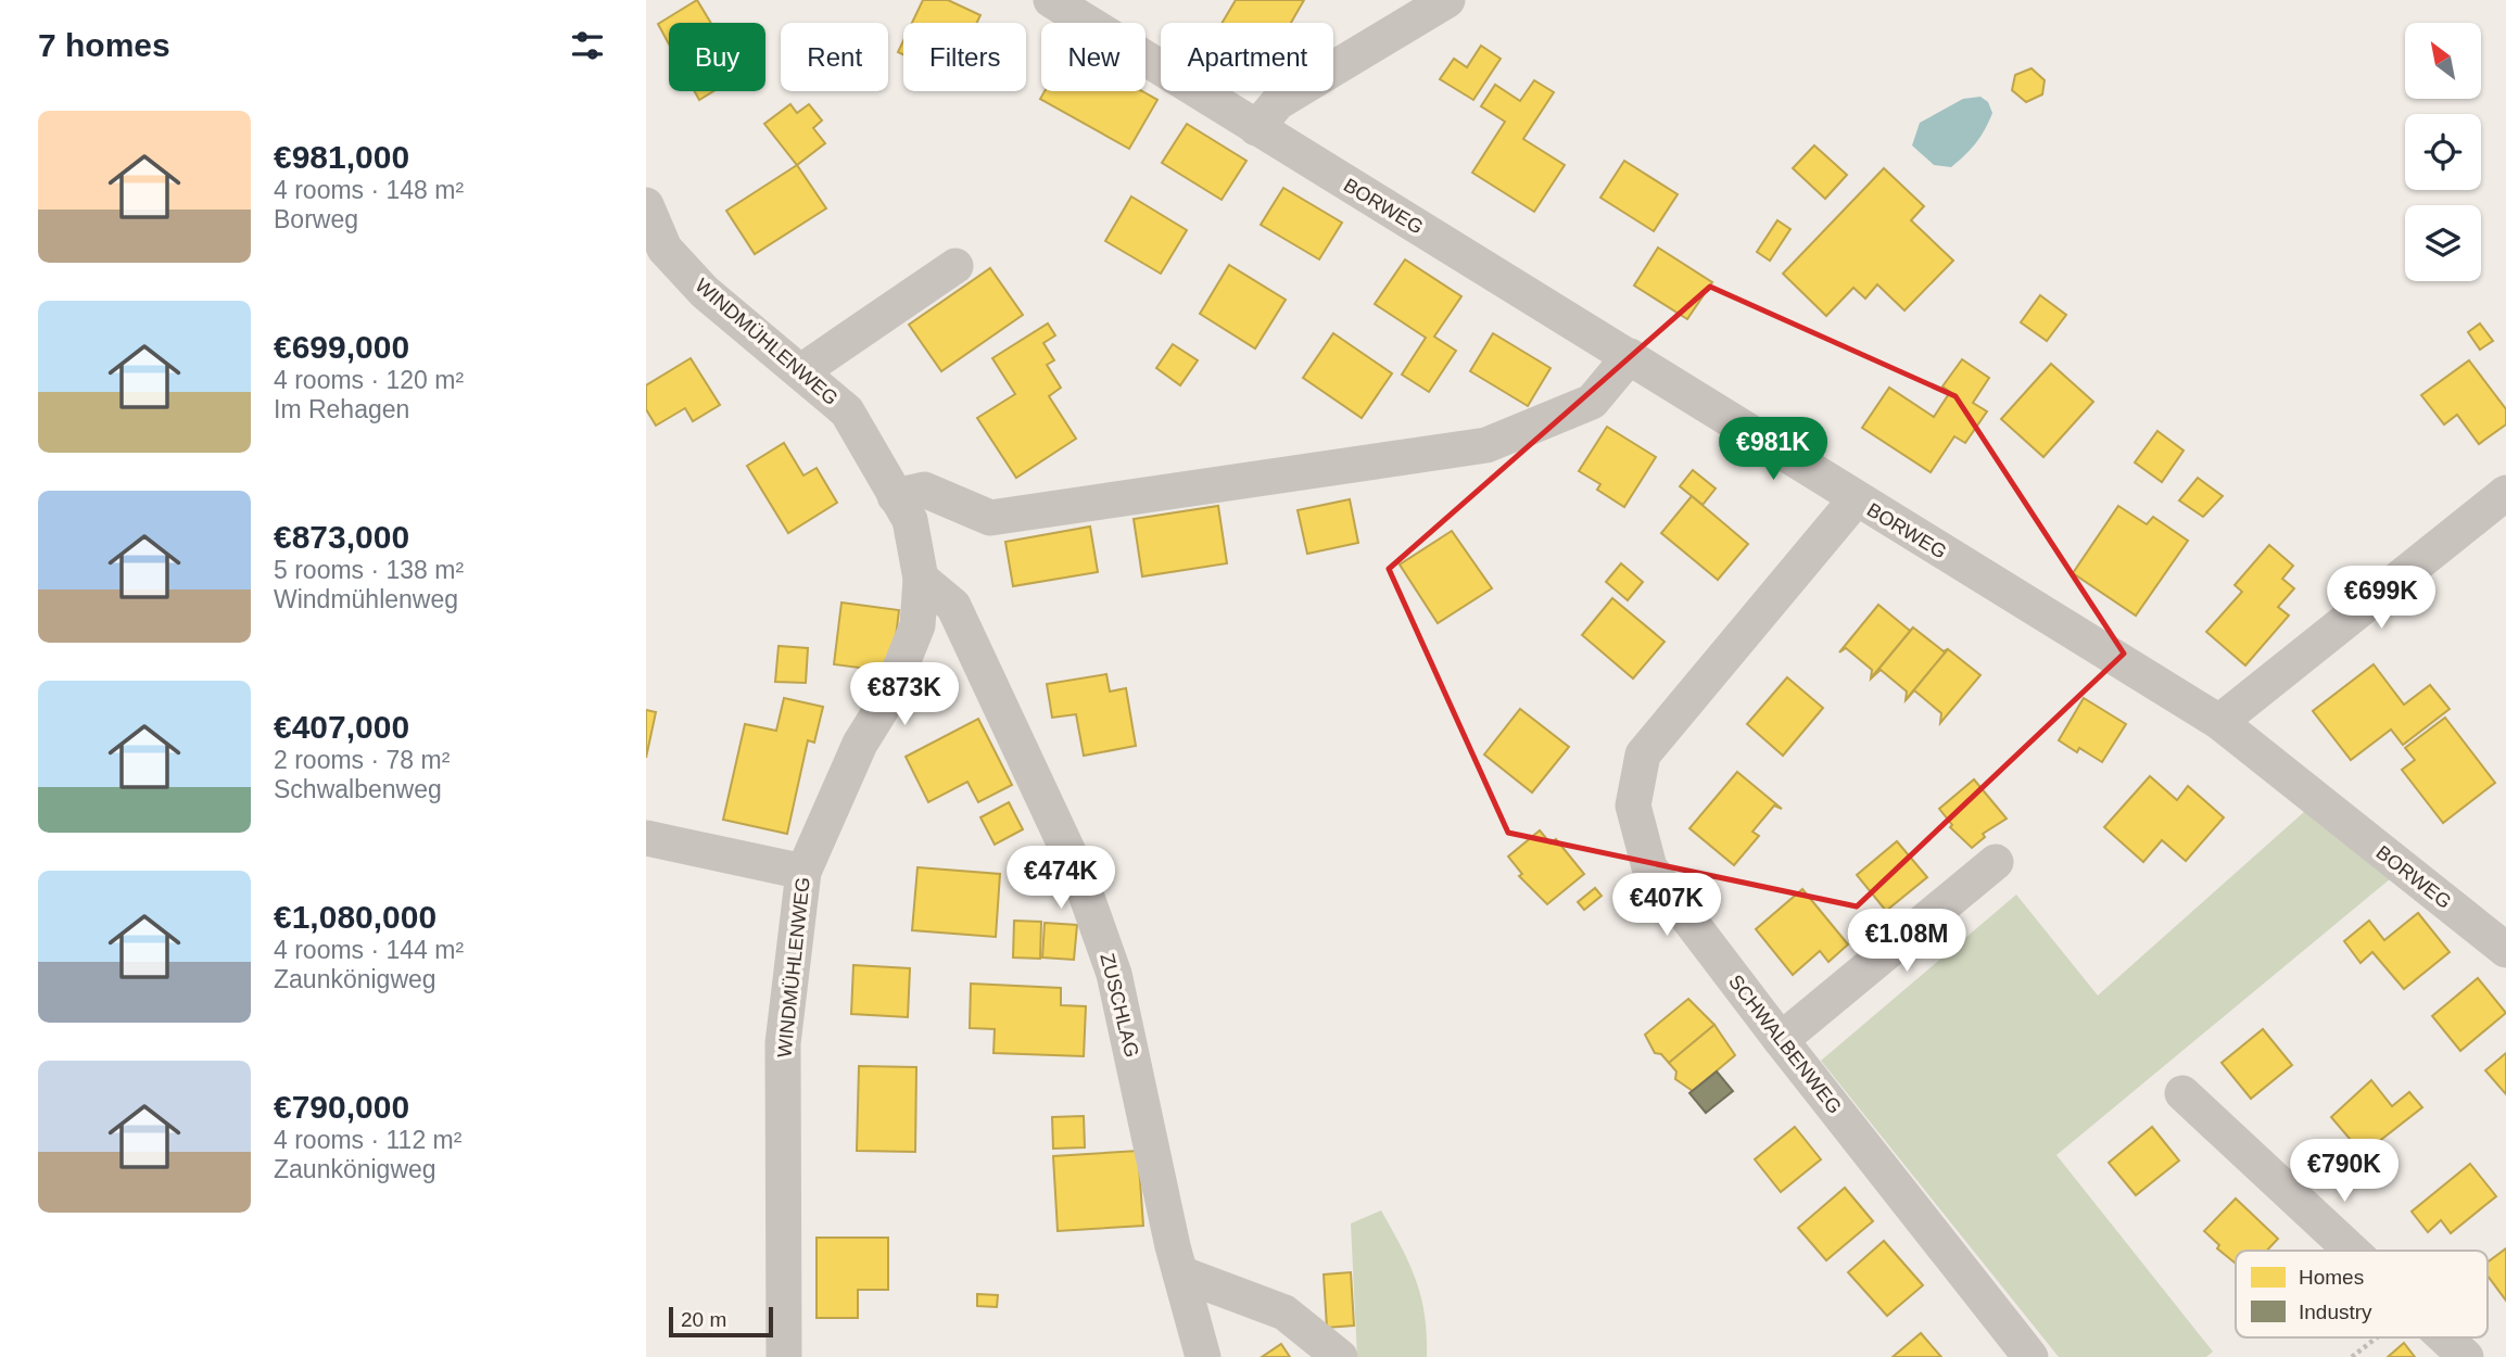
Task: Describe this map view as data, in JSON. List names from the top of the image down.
{
  "streets": {
    "street": [
      "BORWEG",
      "WINDMÜHLENWEG",
      "ZUSCHLAG",
      "SCHWALBENWEG"
    ]
  },
  "crossings": [
    ["BORWEG", "SCHWALBENWEG"],
    ["WINDMÜHLENWEG", "ZUSCHLAG"]
  ],
  "legend": ["Homes", "Industry"],
  "scale_bar": "20 m",
  "north": "top left",
  "page": {
    "heading": "7 homes",
    "chip": [
      "Buy",
      "Rent",
      "Filters",
      "New",
      "Apartment"
    ],
    "list": [
      {
        "name": "€981,000",
        "note": "4 rooms · 148 m² · Borweg"
      },
      {
        "name": "€699,000",
        "note": "4 rooms · 120 m² · Im Rehagen"
      },
      {
        "name": "€873,000",
        "note": "5 rooms · 138 m² · Windmühlenweg"
      },
      {
        "name": "€407,000",
        "note": "2 rooms · 78 m² · Schwalbenweg"
      },
      {
        "name": "€1,080,000",
        "note": "4 rooms · 144 m² · Zaunkönigweg"
      },
      {
        "name": "€790,000",
        "note": "4 rooms · 112 m² · Zaunkönigweg"
      }
    ],
    "price": [
      "€981K",
      "€699K",
      "€873K",
      "€474K",
      "€407K",
      "€1.08M",
      "€790K"
    ],
    "scale": "20 m"
  }
}
